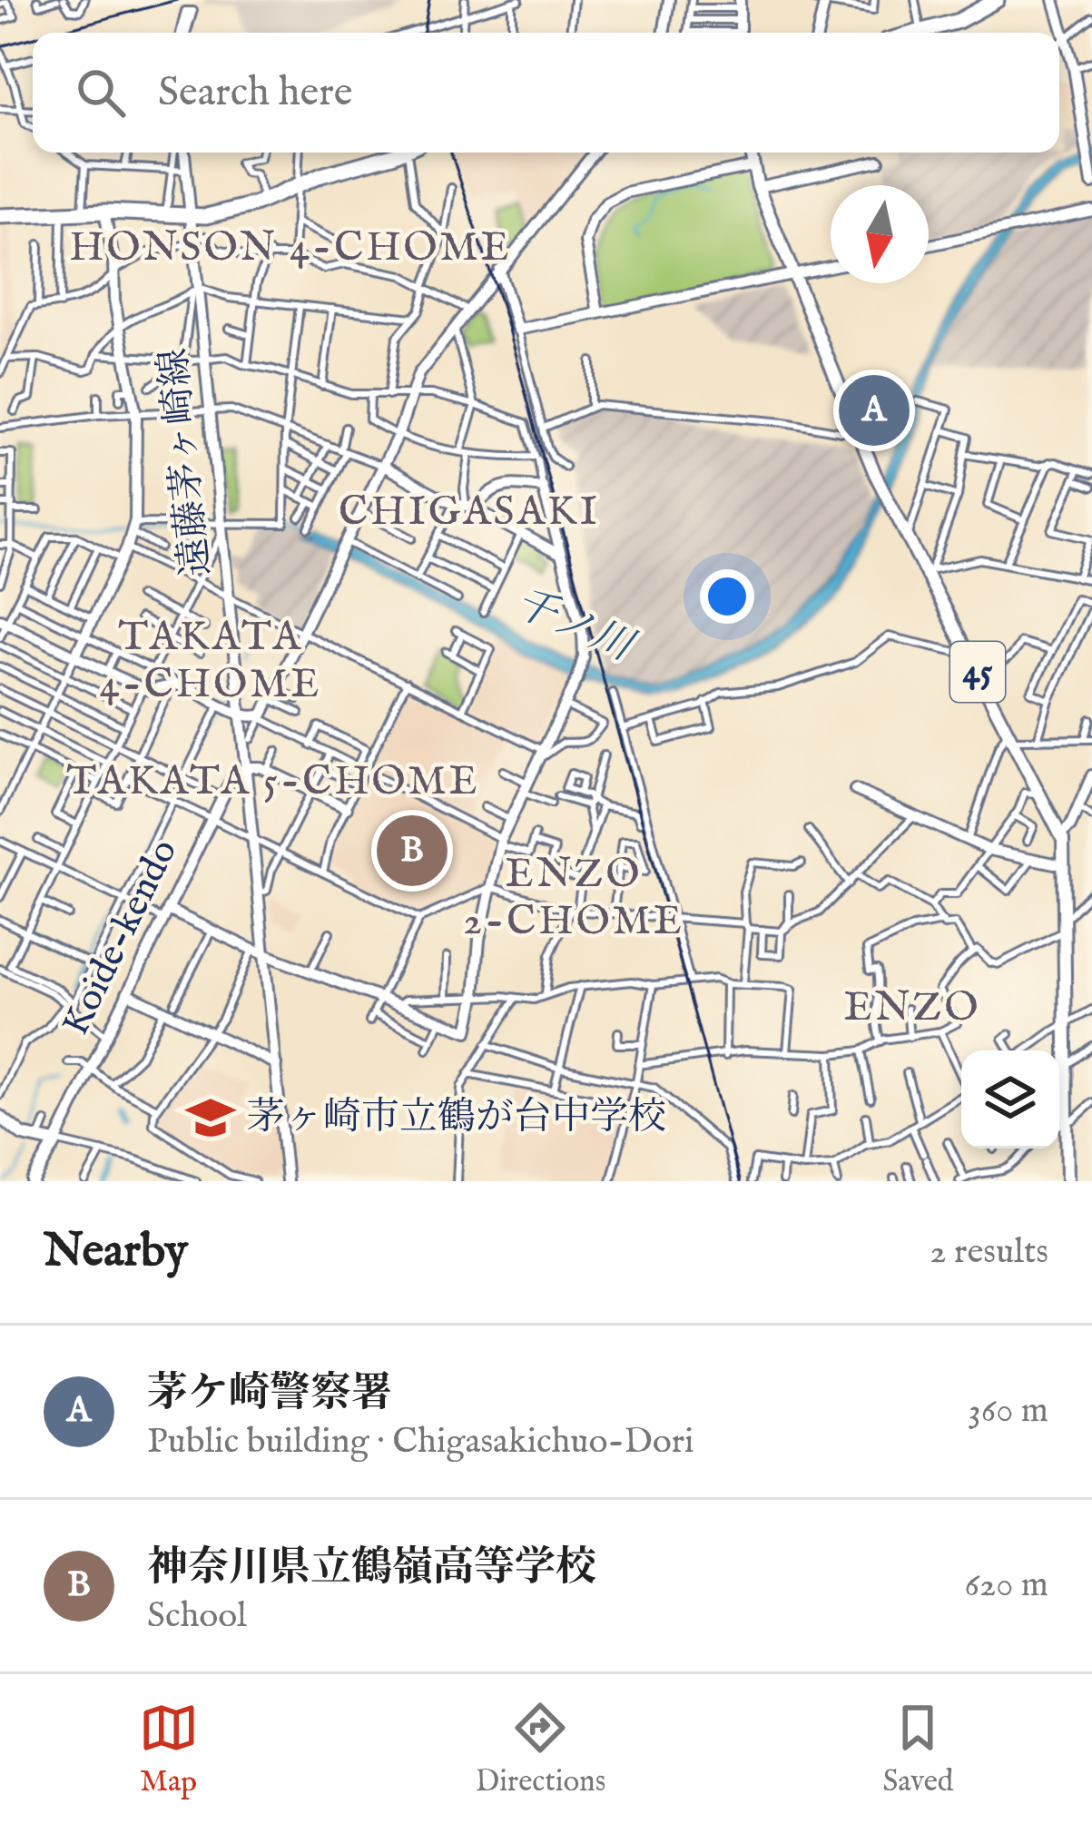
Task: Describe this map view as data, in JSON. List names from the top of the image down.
{
  "streets": {
    "main road": ["45"],
    "street": ["遠藤茅ヶ崎線", "Koide-kendo"]
  },
  "crossings": [
    ["遠藤茅ヶ崎線", "Koide-kendo"]
  ],
  "districts": [
    "HONSON 4-CHOME",
    "CHIGASAKI",
    "TAKATA 4-CHOME",
    "TAKATA 5-CHOME",
    "ENZO 2-CHOME",
    "ENZO"
  ],
  "water": ["千ノ川"],
  "places": {
    "school or university": ["茅ヶ崎市立鶴が台中学校"]
  },
  "north": "bottom",
  "page": {
    "search": "Search here",
    "pins": ["A", "B"],
    "heading": ["Nearby", "2 results"],
    "list": [
      {
        "mark": "A",
        "name": "茅ケ崎警察署",
        "note": "Public building · Chigasakichuo-Dori",
        "value": "360 m"
      },
      {
        "mark": "B",
        "name": "神奈川県立鶴嶺高等学校",
        "note": "School",
        "value": "620 m"
      }
    ],
    "nav": ["Map", "Directions", "Saved"]
  }
}
